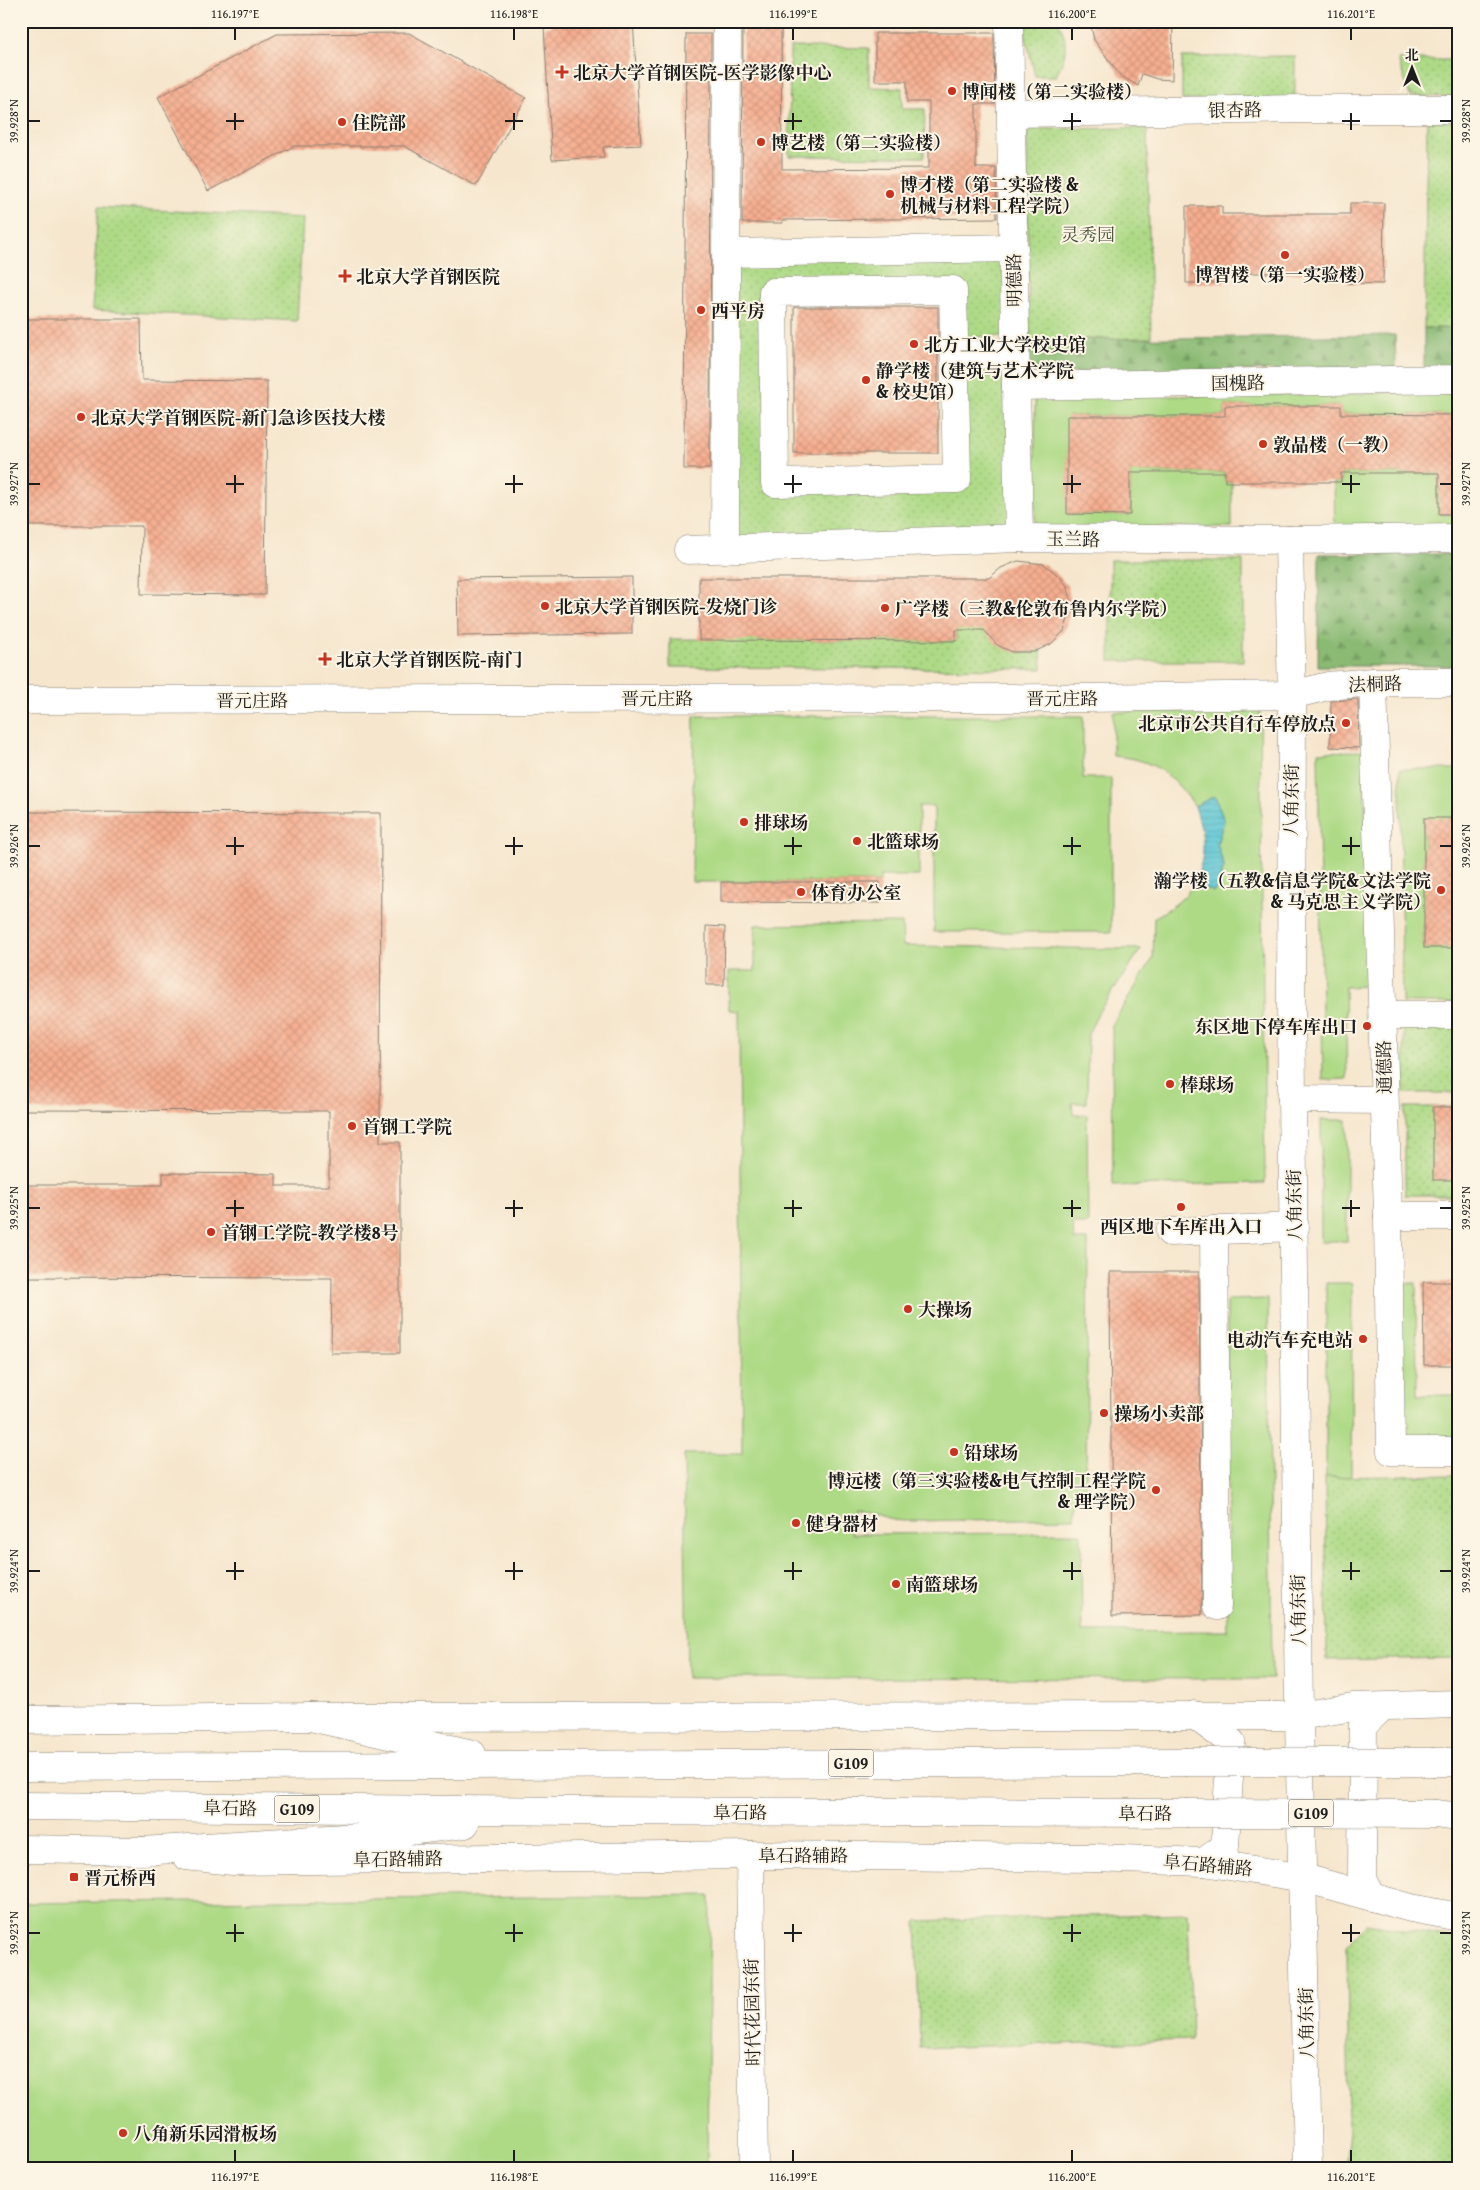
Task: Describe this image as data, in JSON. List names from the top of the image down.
{
  "streets": {
    "main road": [
      "银杏路",
      "明德路",
      "国槐路",
      "玉兰路",
      "法桐路",
      "晋元庄路",
      "八角东街",
      "通德路",
      "G109",
      "阜石路",
      "阜石路辅路",
      "时代花园东街"
    ]
  },
  "crossings": [
    ["银杏路", "明德路"],
    ["明德路", "国槐路"],
    ["明德路", "玉兰路"],
    ["玉兰路", "八角东街"],
    ["法桐路", "晋元庄路"],
    ["法桐路", "八角东街"],
    ["法桐路", "通德路"],
    ["晋元庄路", "八角东街"],
    ["八角东街", "阜石路辅路"],
    ["阜石路辅路", "时代花园东街"]
  ],
  "parks": ["灵秀园"],
  "places": {
    "health": ["北京大学首钢医院-医学影像中心", "北京大学首钢医院", "北京大学首钢医院-南门"],
    "other": [
      "博闻楼（第二实验楼）",
      "住院部",
      "博艺楼（第二实验楼）",
      "博才楼（第二实验楼 & 机械与材料工程学院）",
      "博智楼（第一实验楼）",
      "西平房",
      "北方工业大学校史馆",
      "静学楼（建筑与艺术学院 & 校史馆）",
      "北京大学首钢医院-新门急诊医技大楼",
      "敦品楼（一教）",
      "北京大学首钢医院-发烧门诊",
      "广学楼（三教&伦敦布鲁内尔学院）",
      "北京市公共自行车停放点",
      "排球场",
      "北篮球场",
      "瀚学楼（五教&信息学院&文法学院 & 马克思主义学院）",
      "体育办公室",
      "东区地下停车库出口",
      "棒球场",
      "首钢工学院",
      "西区地下车库出入口",
      "首钢工学院-教学楼8号",
      "大操场",
      "电动汽车充电站",
      "操场小卖部",
      "铅球场",
      "博远楼（第三实验楼&电气控制工程学院 & 理学院）",
      "健身器材",
      "南篮球场",
      "八角新乐园滑板场"
    ],
    "transit": ["晋元桥西"]
  },
  "north": "top",
  "coordinates": [
    "116.197°E",
    "116.198°E",
    "116.199°E",
    "116.200°E",
    "116.201°E",
    "39.928°N",
    "39.927°N",
    "39.926°N",
    "39.925°N",
    "39.924°N",
    "39.923°N"
  ]
}
